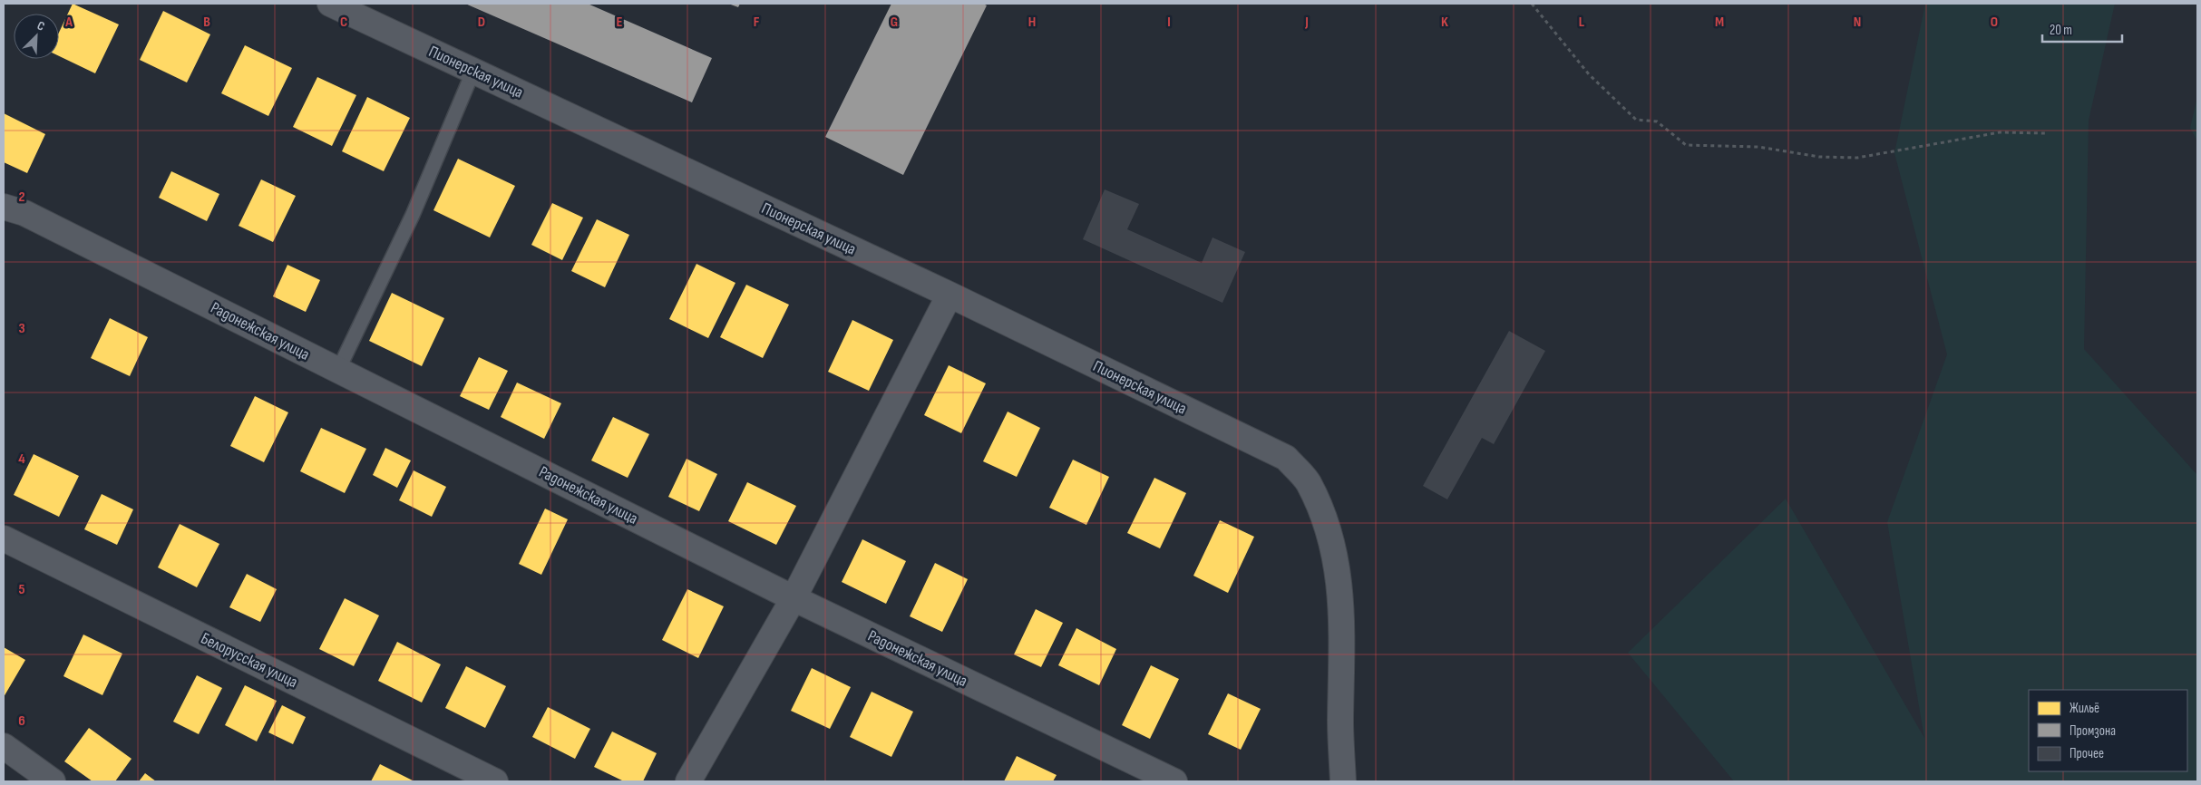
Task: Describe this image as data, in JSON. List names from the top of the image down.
{
  "streets": {
    "street": ["Пионерская улица", "Радонежская улица", "Белорусская улица"]
  },
  "legend": ["Жильё", "Промзона", "Прочее"],
  "scale_bar": "20 m",
  "north": "top right",
  "grid": {
    "columns": [
      "A",
      "B",
      "C",
      "D",
      "E",
      "F",
      "G",
      "H",
      "I",
      "J",
      "K",
      "L",
      "M",
      "N",
      "O"
    ],
    "rows": [
      "2",
      "3",
      "4",
      "5",
      "6"
    ]
  }
}
